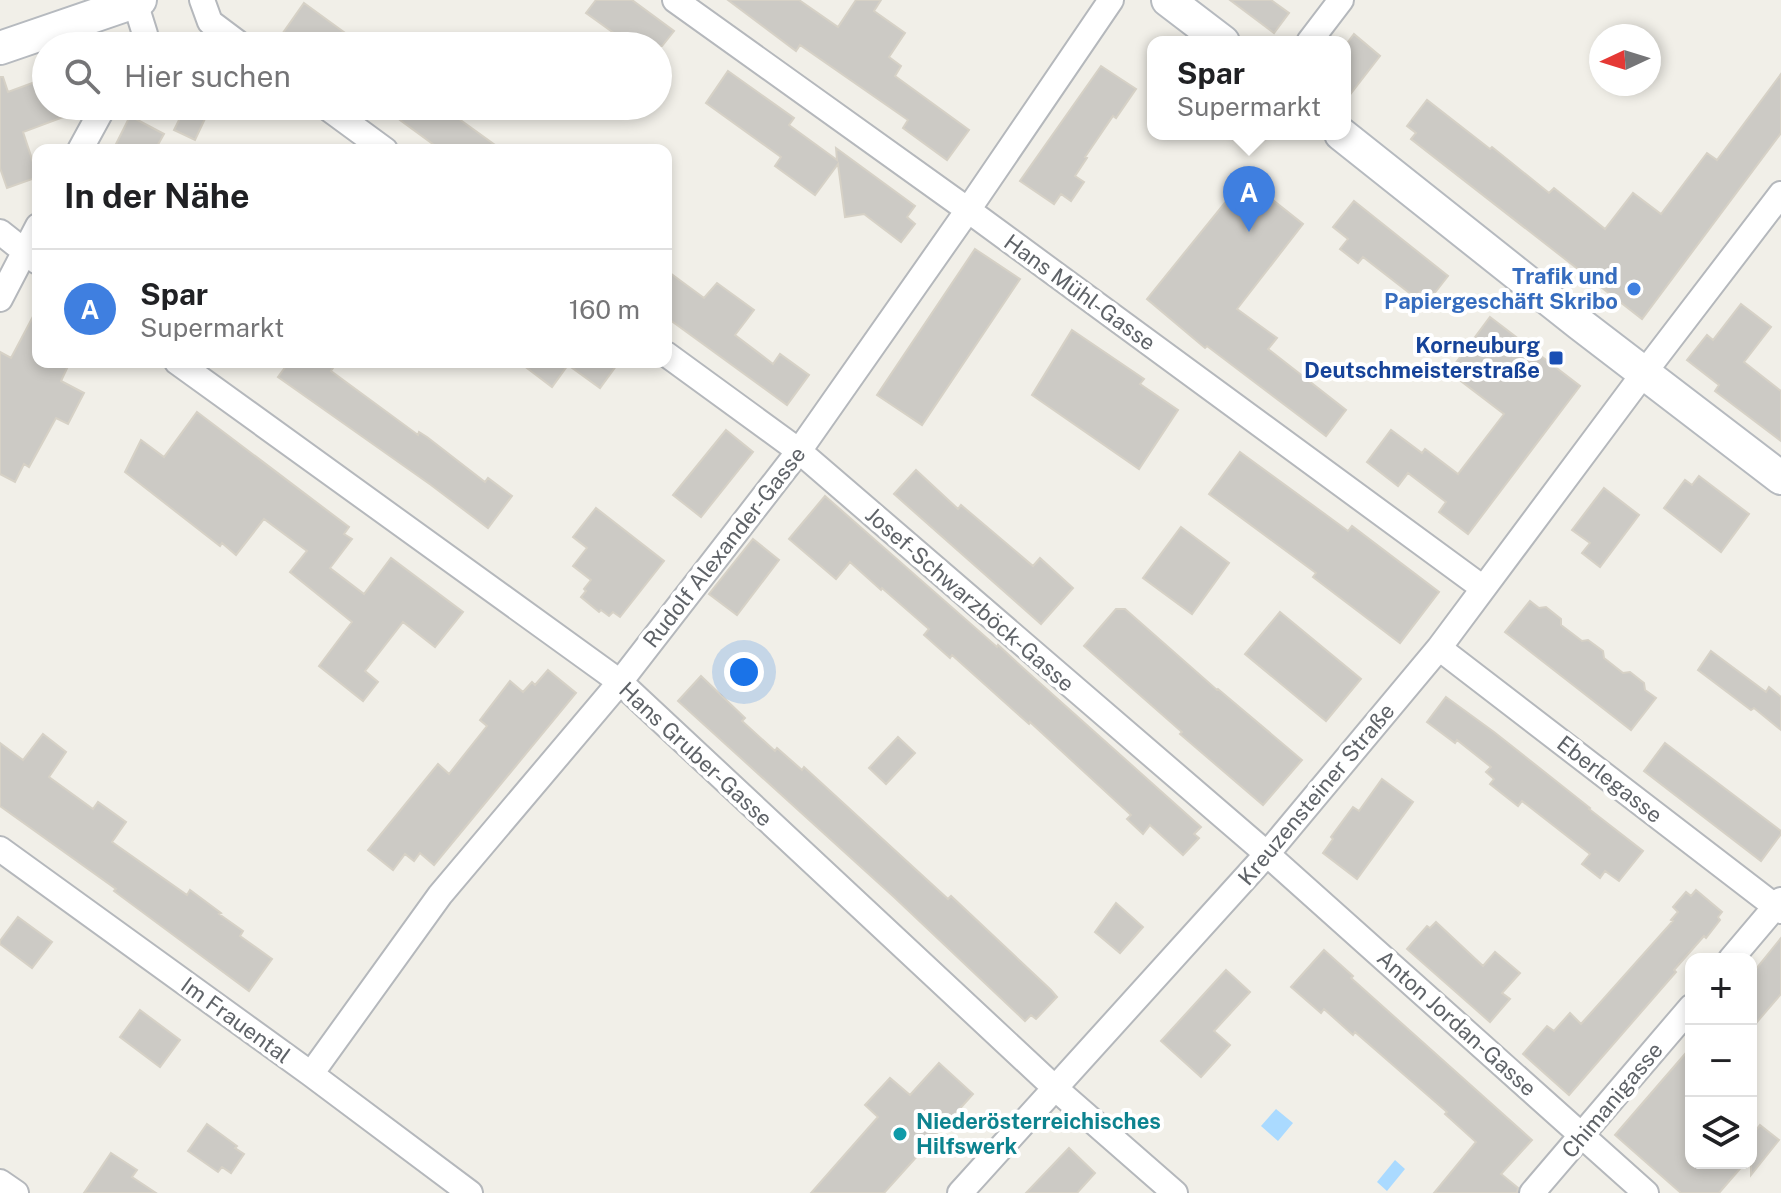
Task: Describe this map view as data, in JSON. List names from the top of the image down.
{
  "streets": {
    "street": [
      "Hans Mühl-Gasse",
      "Rudolf Alexander-Gasse",
      "Josef-Schwarzböck-Gasse",
      "Hans Gruber-Gasse",
      "Eberlegasse",
      "Kreuzensteiner Straße",
      "Im Frauental",
      "Anton Jordan-Gasse",
      "Chimanigasse"
    ]
  },
  "crossings": [
    ["Hans Mühl-Gasse", "Rudolf Alexander-Gasse"],
    ["Hans Mühl-Gasse", "Kreuzensteiner Straße"],
    ["Rudolf Alexander-Gasse", "Josef-Schwarzböck-Gasse"],
    ["Rudolf Alexander-Gasse", "Hans Gruber-Gasse"],
    ["Rudolf Alexander-Gasse", "Im Frauental"],
    ["Josef-Schwarzböck-Gasse", "Kreuzensteiner Straße"],
    ["Josef-Schwarzböck-Gasse", "Anton Jordan-Gasse"],
    ["Hans Gruber-Gasse", "Kreuzensteiner Straße"],
    ["Eberlegasse", "Kreuzensteiner Straße"],
    ["Kreuzensteiner Straße", "Anton Jordan-Gasse"],
    ["Anton Jordan-Gasse", "Chimanigasse"]
  ],
  "places": {
    "other": ["Trafik und Papiergeschäft Skribo", "Niederösterreichisches Hilfswerk"],
    "transit": ["Korneuburg Deutschmeisterstraße"]
  },
  "north": "left",
  "page": {
    "search": "Hier suchen",
    "popup": ["Spar", "Supermarkt"],
    "heading": "In der Nähe",
    "pins": "A",
    "list": [
      {
        "mark": "A",
        "name": "Spar",
        "note": "Supermarkt",
        "value": "160 m"
      }
    ],
    "map_buttons": ["+", "−"]
  }
}
